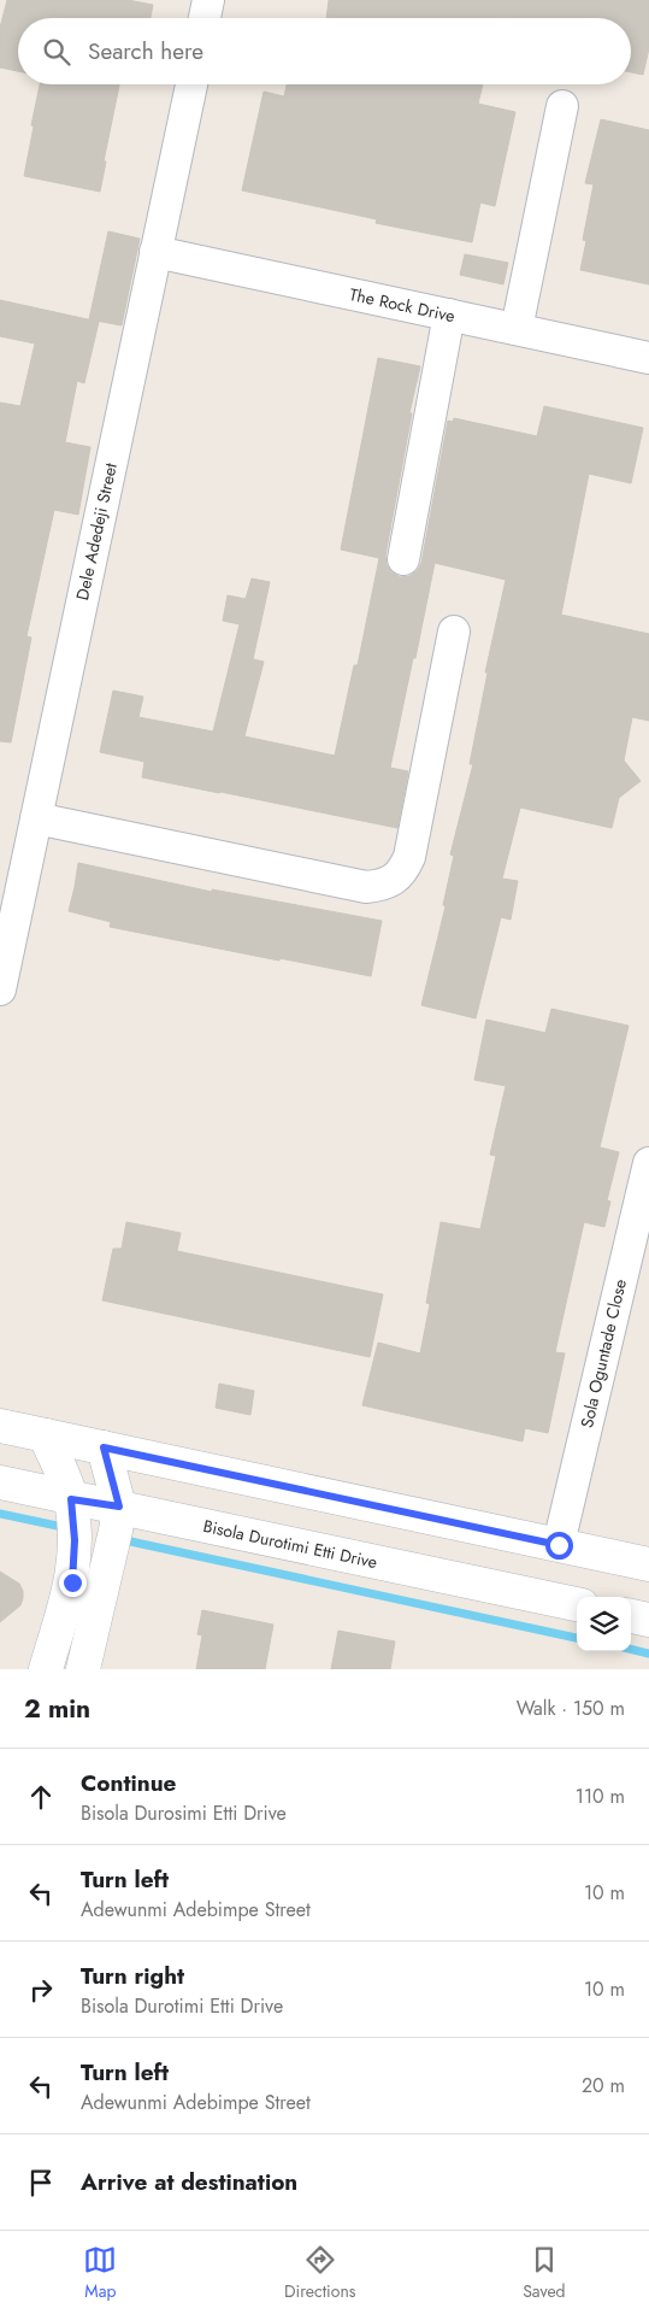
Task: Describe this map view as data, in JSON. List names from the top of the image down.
{
  "streets": {
    "main road": ["Bisola Durotimi Etti Drive"],
    "street": ["The Rock Drive", "Dele Adedeji Street", "Sola Oguntade Close"]
  },
  "crossings": [
    ["The Rock Drive", "Dele Adedeji Street"]
  ],
  "page": {
    "search": "Search here",
    "heading": ["2 min", "Walk · 150 m"],
    "list": [
      ["Continue", "Bisola Durosimi Etti Drive", "110 m"],
      ["Turn left", "Adewunmi Adebimpe Street", "10 m"],
      ["Turn right", "Bisola Durotimi Etti Drive", "10 m"],
      ["Turn left", "Adewunmi Adebimpe Street", "20 m"],
      "Arrive at destination"
    ],
    "nav": ["Map", "Directions", "Saved"]
  }
}
